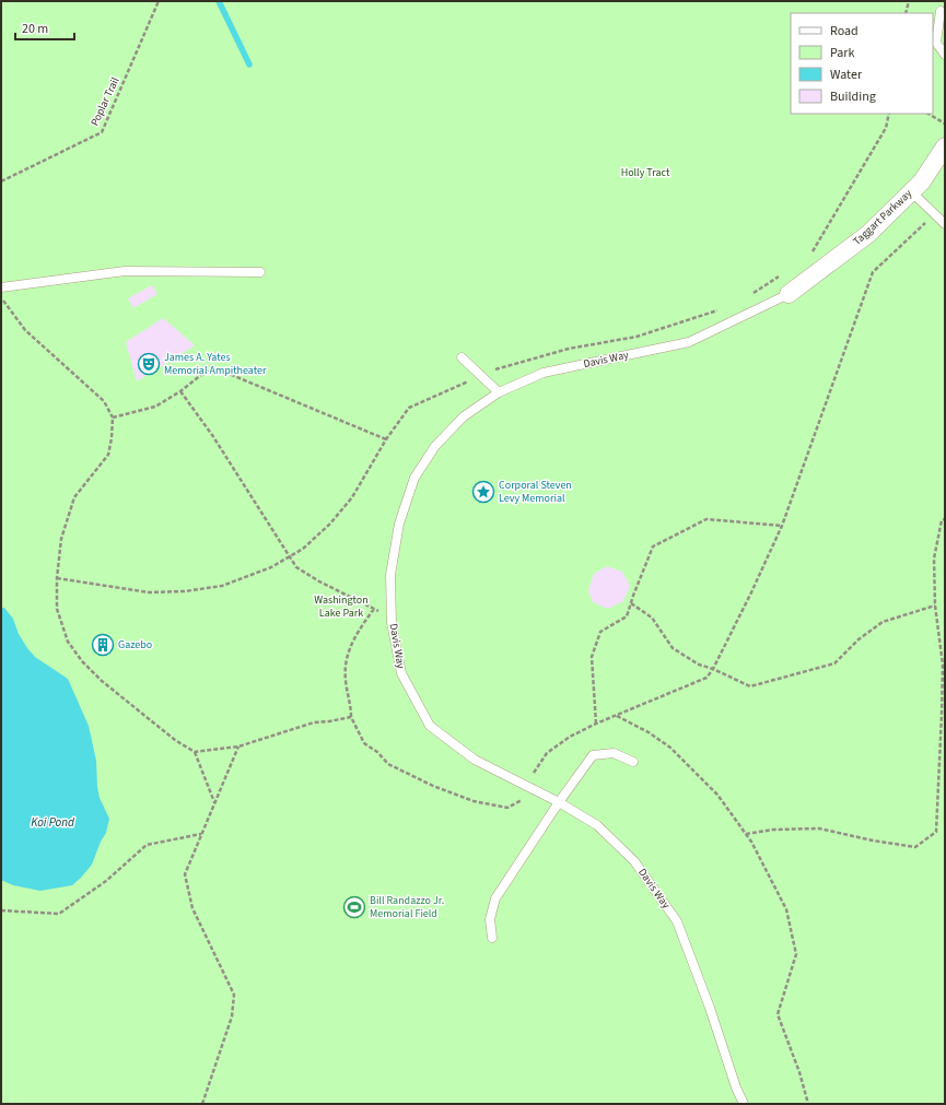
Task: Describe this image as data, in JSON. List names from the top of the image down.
{
  "streets": {
    "street": ["Taggart Parkway"],
    "lane": ["Davis Way"],
    "path": ["Poplar Trail"]
  },
  "crossings": [
    ["Taggart Parkway", "Davis Way"]
  ],
  "water": ["Koi Pond"],
  "parks": ["Holly Tract", "Washington Lake Park"],
  "places": {
    "theatre": ["James A. Yates Memorial Ampitheater"],
    "place": ["Corporal Steven Levy Memorial"],
    "building": ["Gazebo"],
    "sports": ["Bill Randazzo Jr. Memorial Field"]
  },
  "legend": [
    "Road",
    "Park",
    "Water",
    "Building"
  ],
  "scale_bar": "20 m"
}
